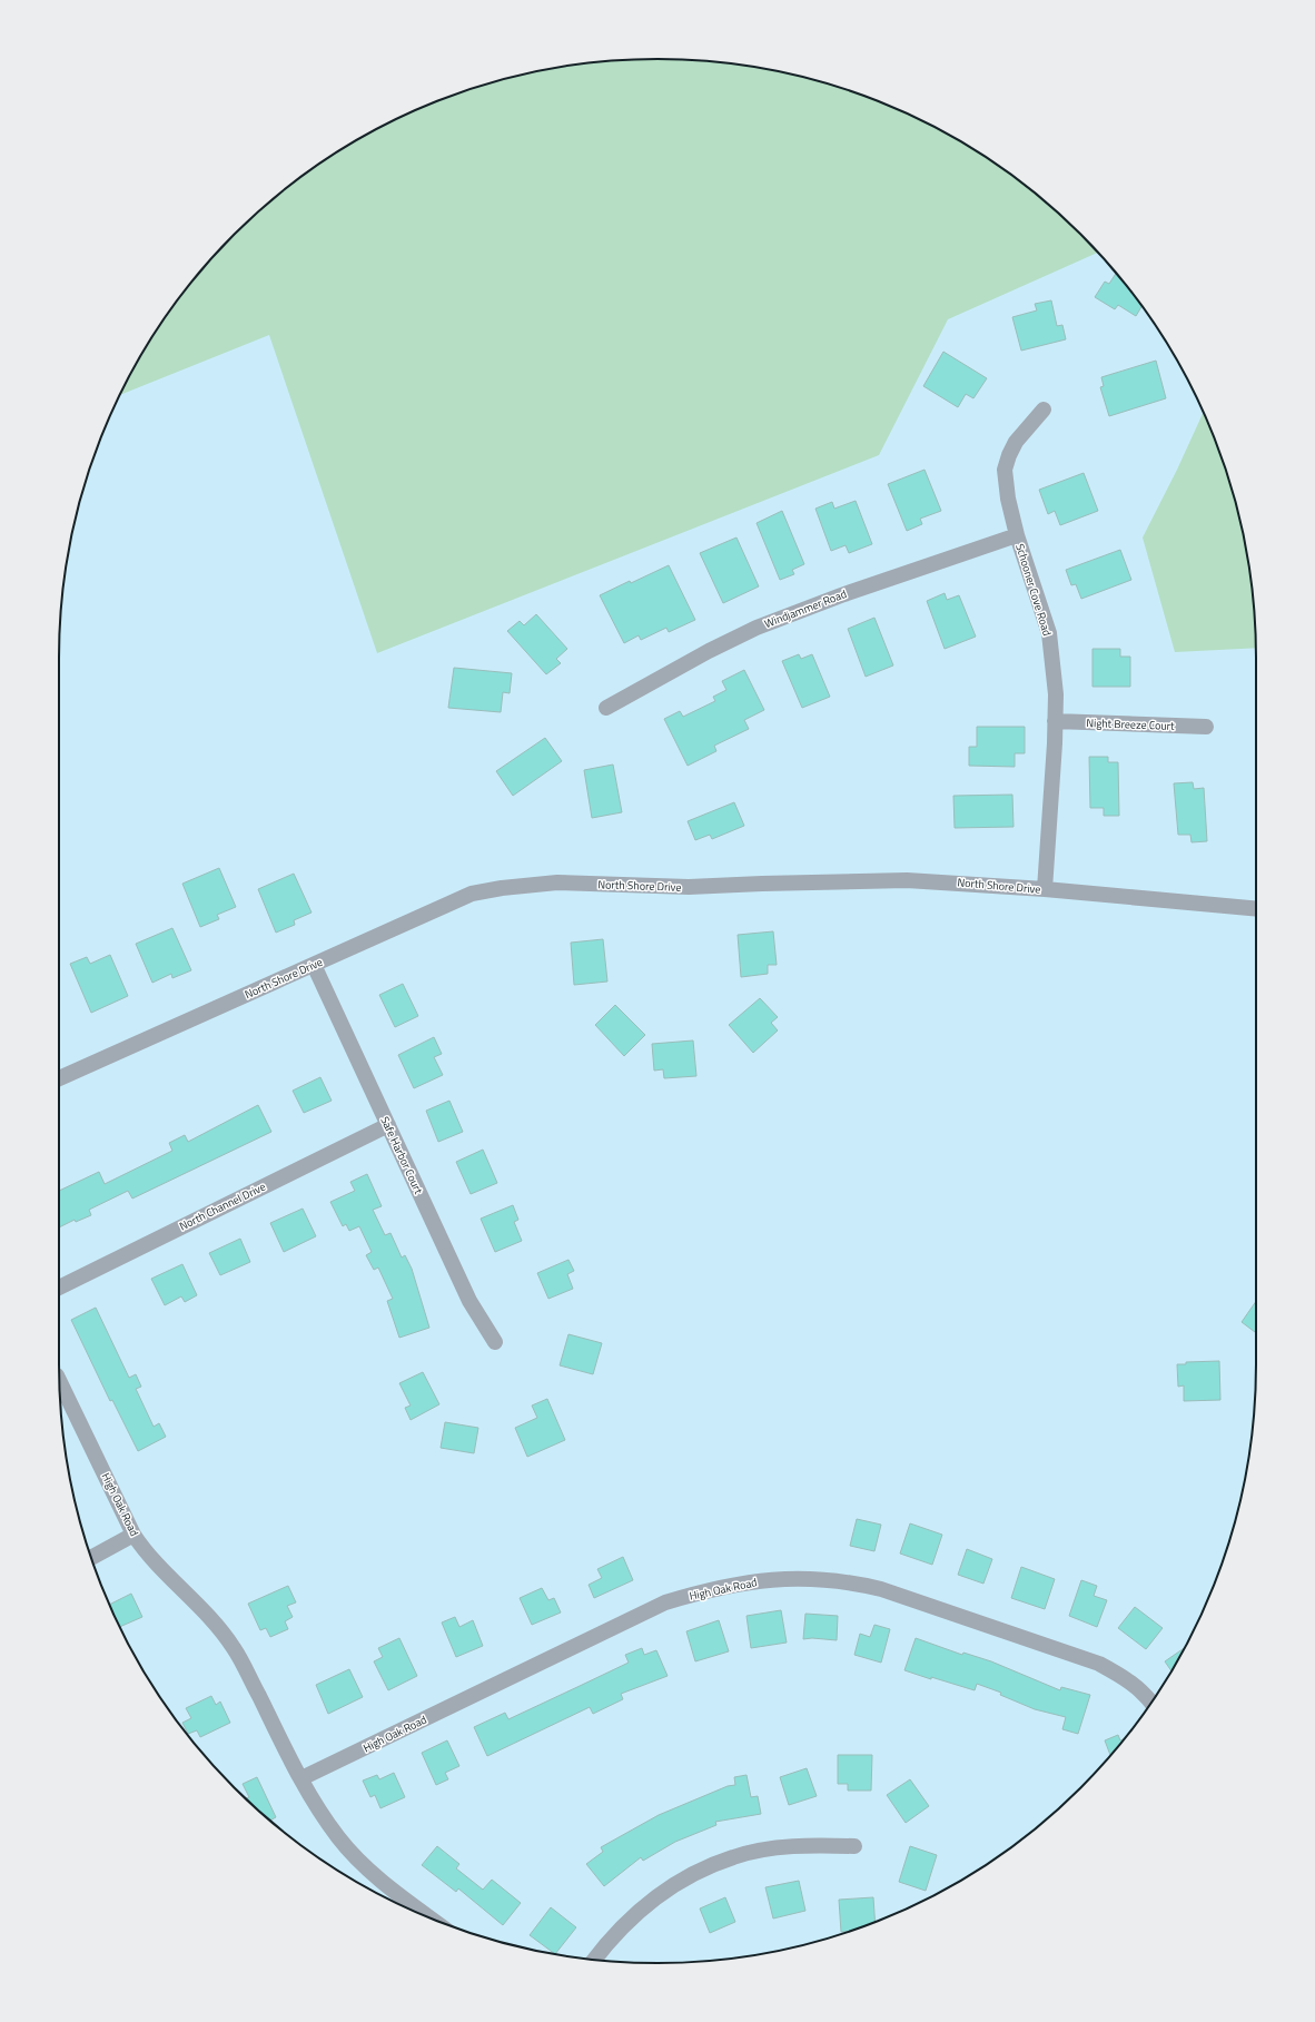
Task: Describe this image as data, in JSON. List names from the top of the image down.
{
  "streets": {
    "street": [
      "Schooner Cove Road",
      "Windjammer Road",
      "Night Breeze Court",
      "North Shore Drive",
      "Safe Harbor Court",
      "North Channel Drive",
      "High Oak Road"
    ]
  },
  "crossings": [
    ["Schooner Cove Road", "Windjammer Road"],
    ["Schooner Cove Road", "Night Breeze Court"],
    ["Schooner Cove Road", "North Shore Drive"],
    ["North Shore Drive", "Safe Harbor Court"],
    ["Safe Harbor Court", "North Channel Drive"]
  ]
}
